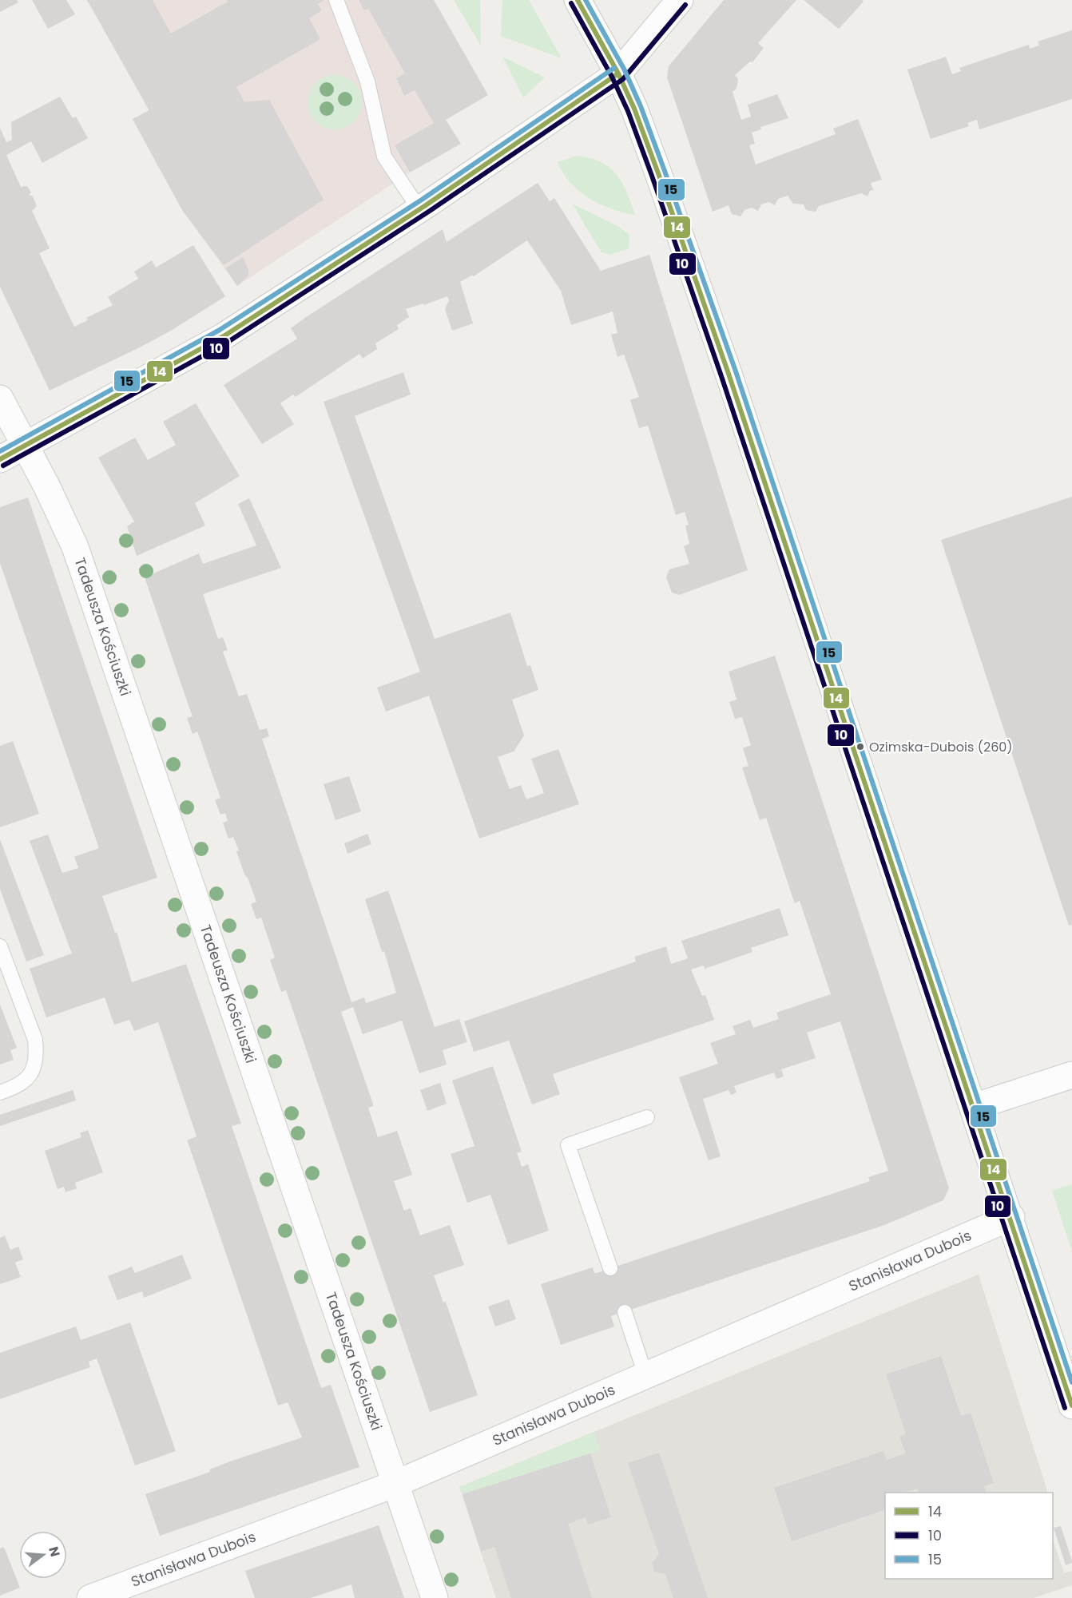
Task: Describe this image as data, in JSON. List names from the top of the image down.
{
  "streets": {
    "street": ["Tadeusza Kościuszki", "Stanisława Dubois"]
  },
  "crossings": [
    ["Tadeusza Kościuszki", "Stanisława Dubois"]
  ],
  "places": ["Ozimska-Dubois (260)"],
  "lines": ["transit line 14", "transit line 15", "transit line 10"],
  "legend": ["14", "10", "15"],
  "north": "right"
}
